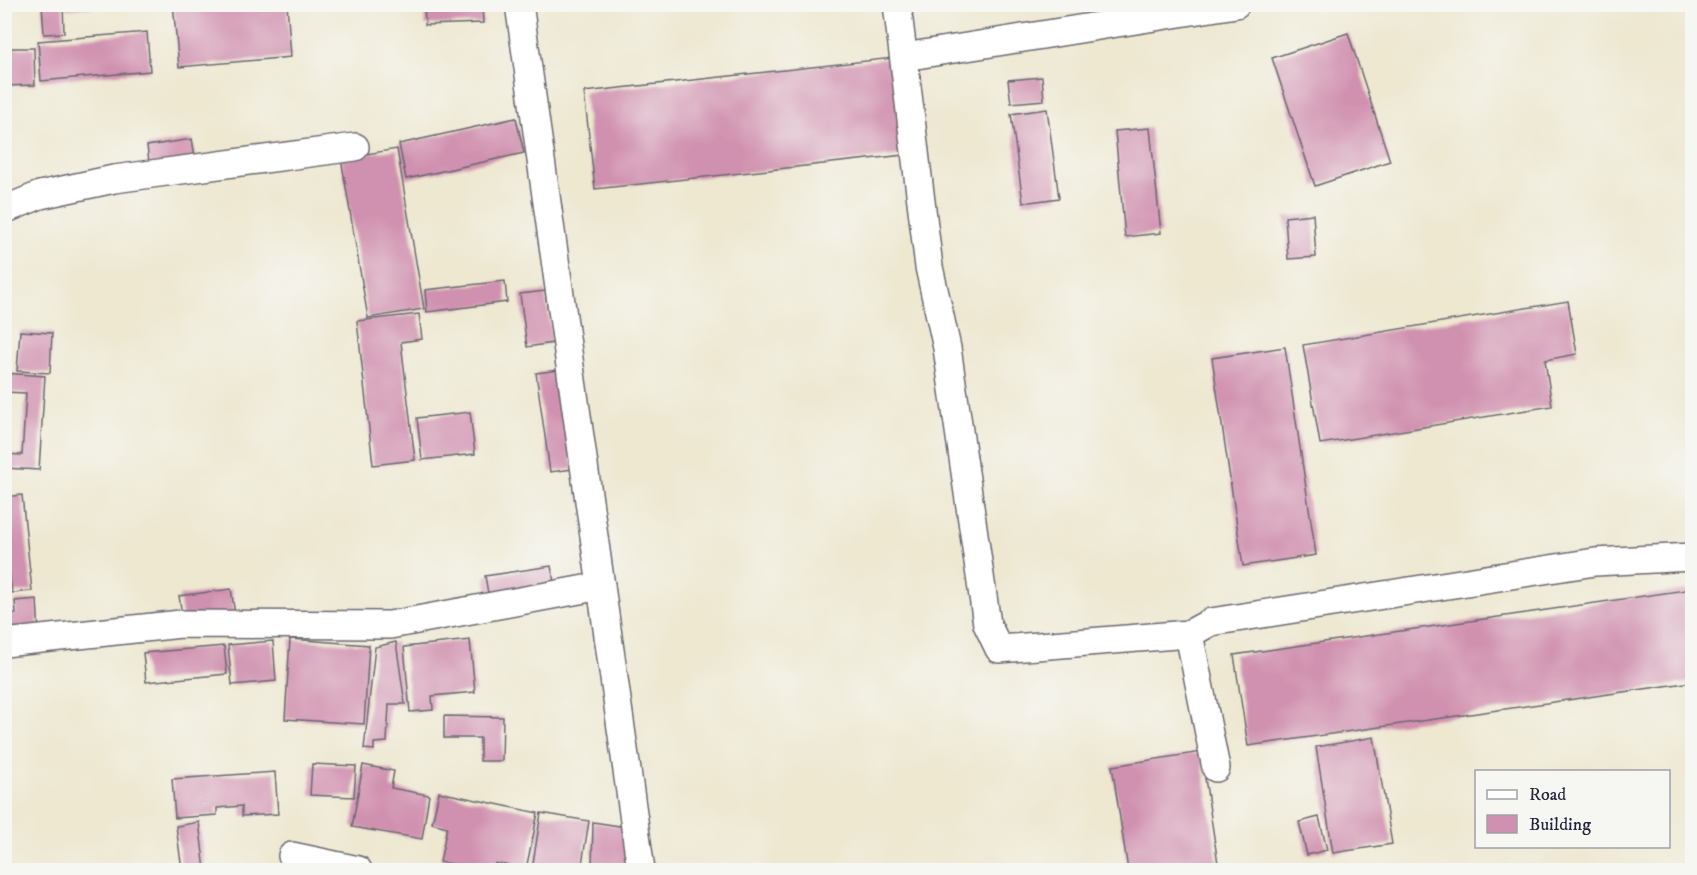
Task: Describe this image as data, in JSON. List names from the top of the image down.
{
  "legend": ["Road", "Building"]
}
